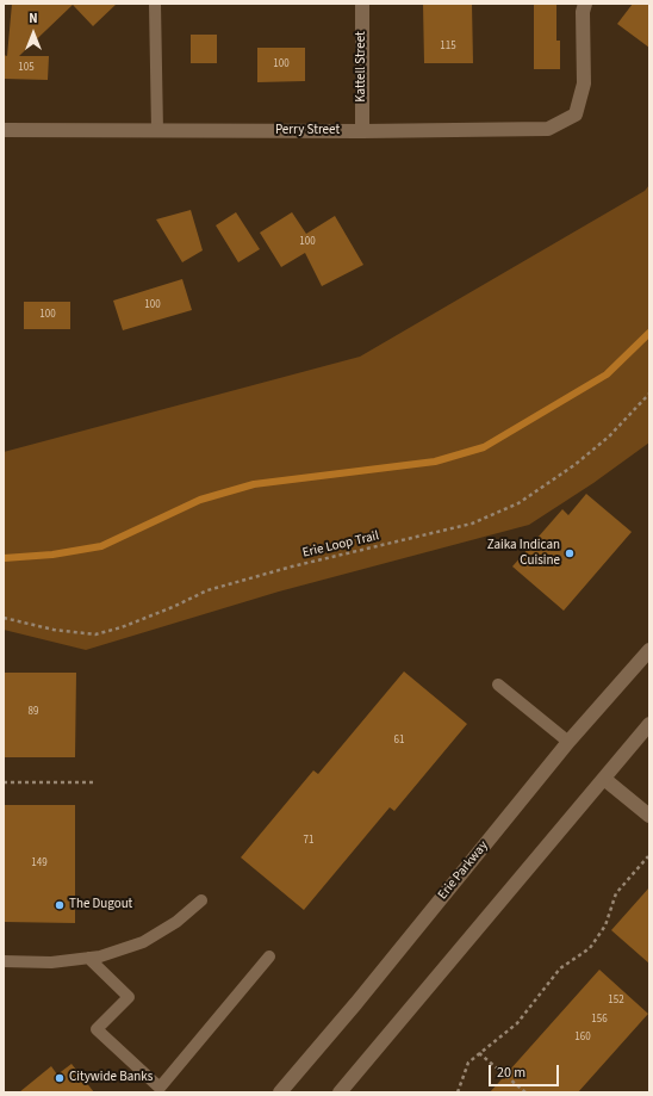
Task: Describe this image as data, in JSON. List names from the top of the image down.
{
  "streets": {
    "main road": ["Kattell Street", "Perry Street", "Erie Parkway"],
    "path": ["Erie Loop Trail"]
  },
  "crossings": [
    ["Kattell Street", "Perry Street"]
  ],
  "places": ["Zaika Indican Cuisine", "The Dugout", "Citywide Banks"],
  "house_numbers": [
    "115",
    "100",
    "105",
    "100",
    "100",
    "100",
    "89",
    "61",
    "71",
    "149",
    "152",
    "156",
    "160"
  ],
  "scale_bar": "20 m",
  "north": "top"
}
